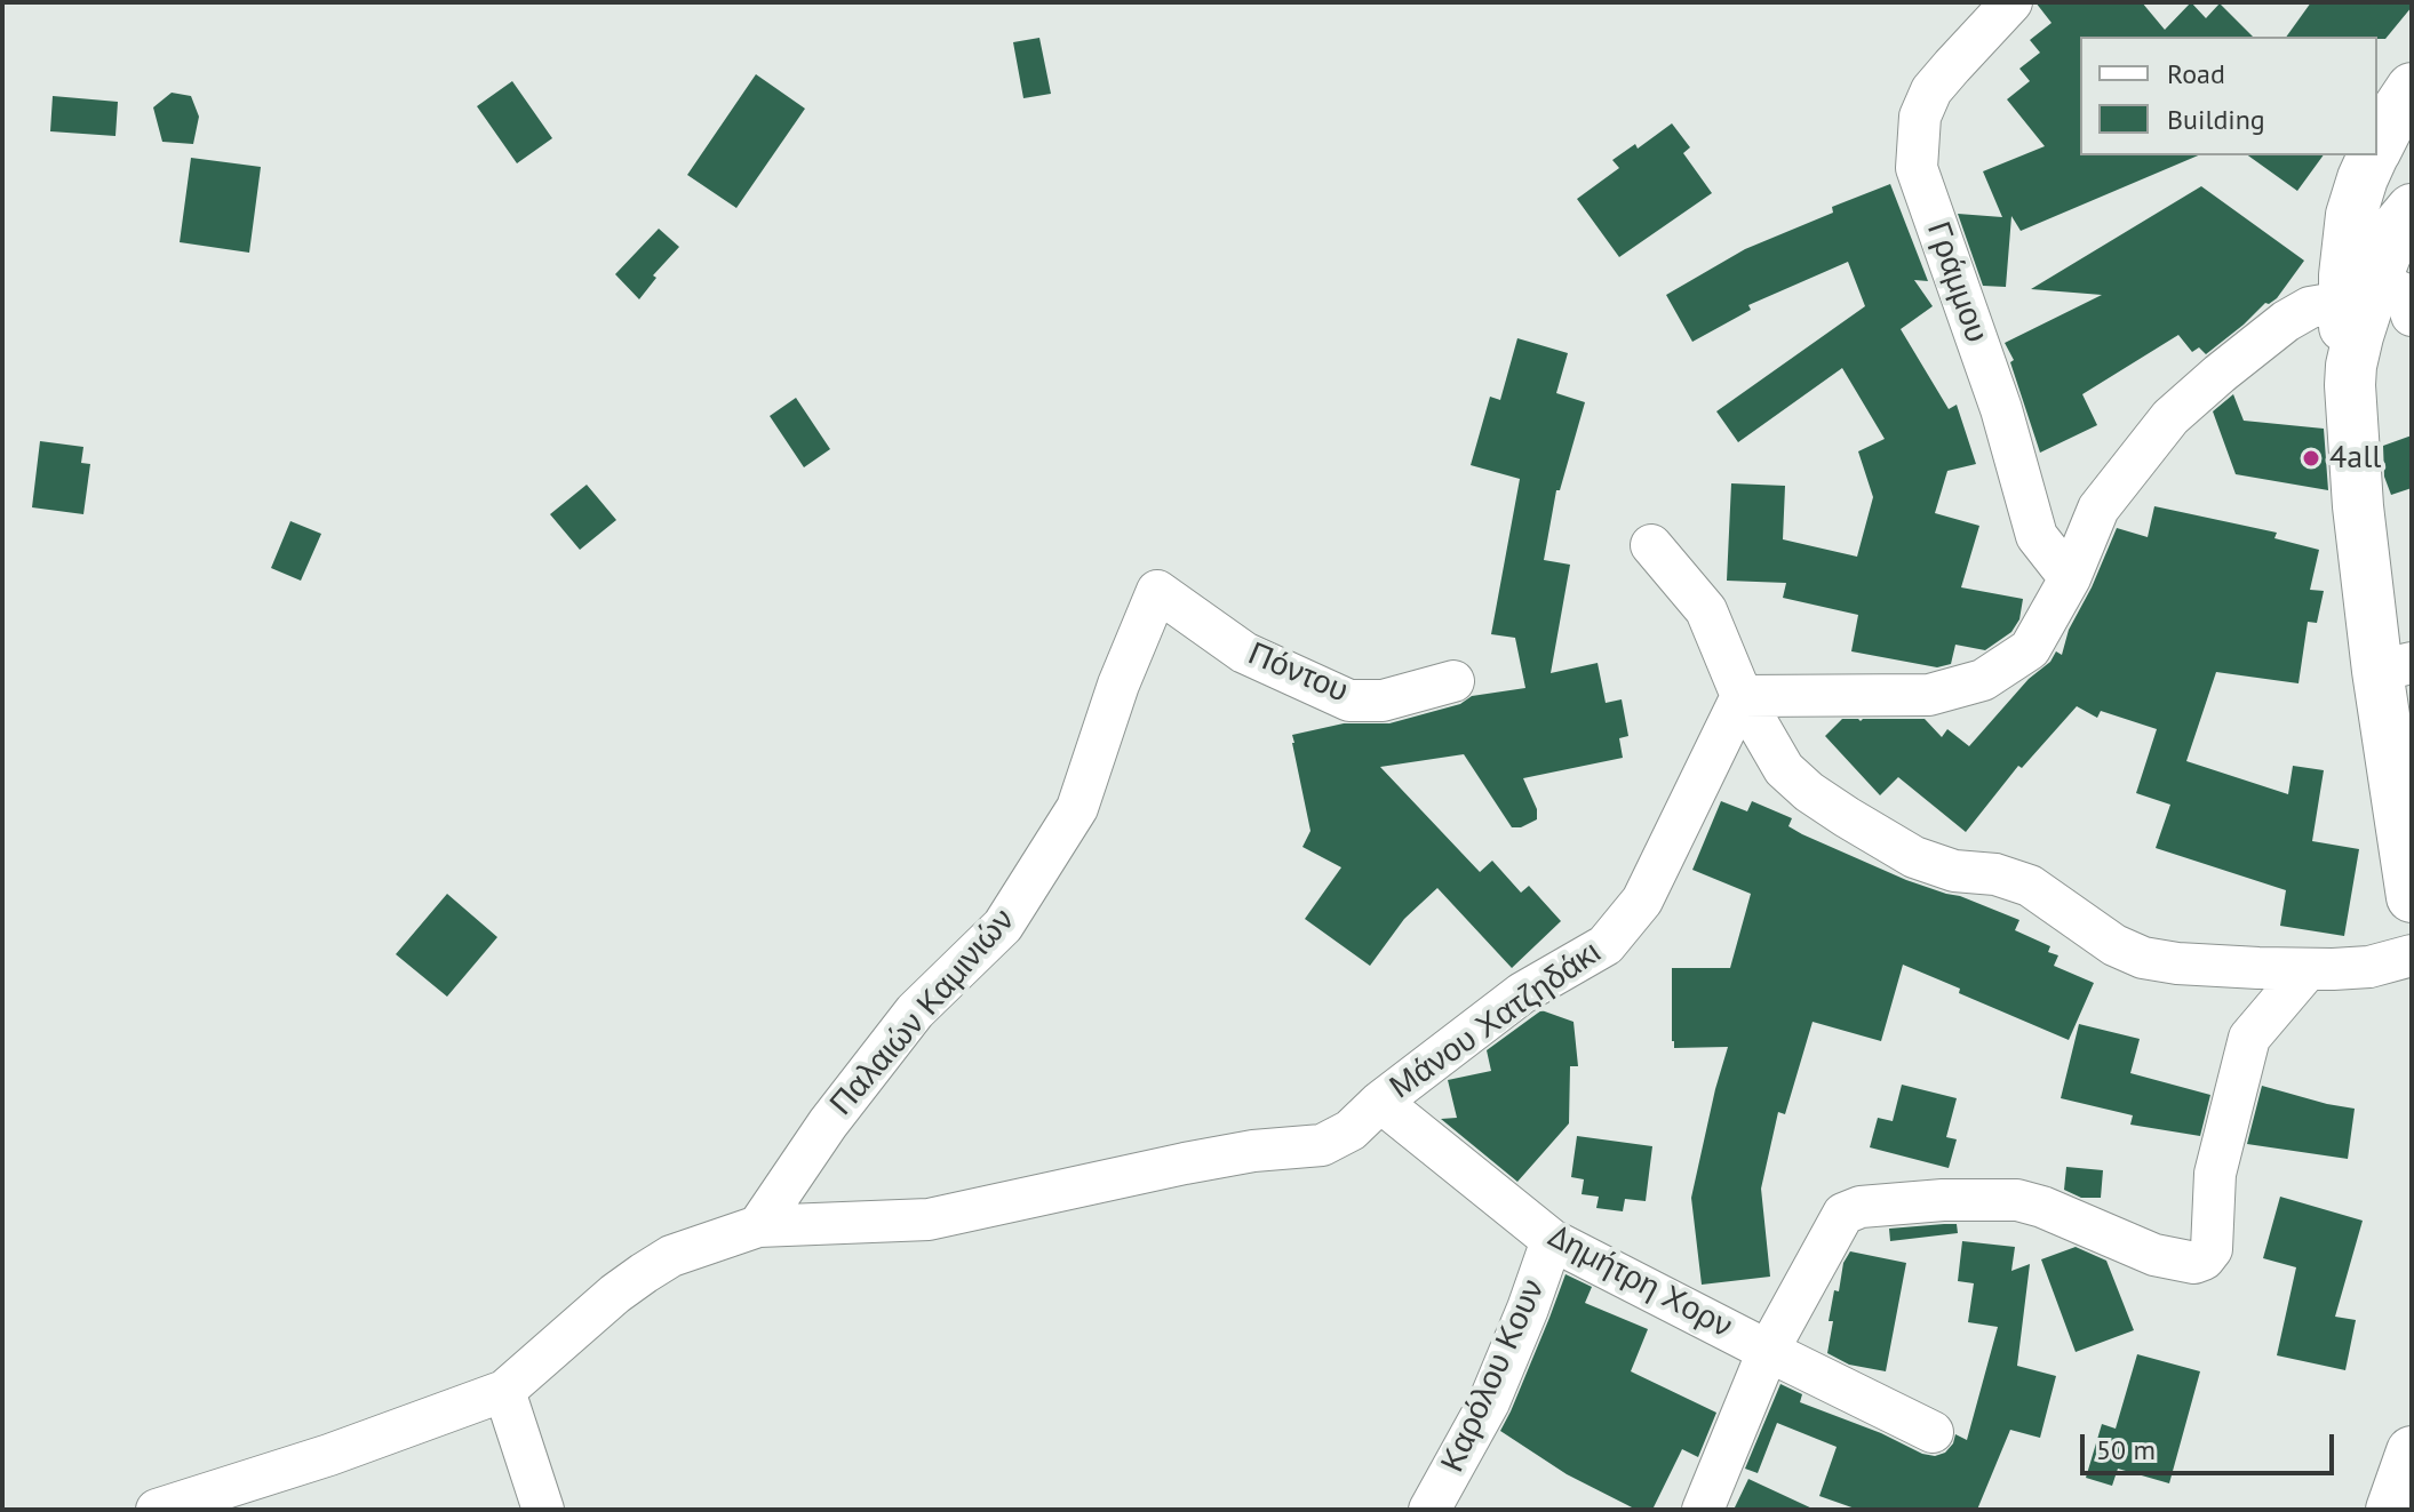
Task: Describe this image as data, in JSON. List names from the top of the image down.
{
  "streets": {
    "street": [
      "Γράμμου",
      "Πόντου",
      "Παλαιών Καμινιών",
      "Μάνου Χατζηδάκι",
      "Δημήτρη Χορν",
      "Καρόλου Κουν"
    ]
  },
  "crossings": [
    ["Πόντου", "Παλαιών Καμινιών"],
    ["Παλαιών Καμινιών", "Μάνου Χατζηδάκι"],
    ["Μάνου Χατζηδάκι", "Δημήτρη Χορν"],
    ["Δημήτρη Χορν", "Καρόλου Κουν"]
  ],
  "places": ["4all"],
  "legend": ["Road", "Building"],
  "scale_bar": "50 m"
}
